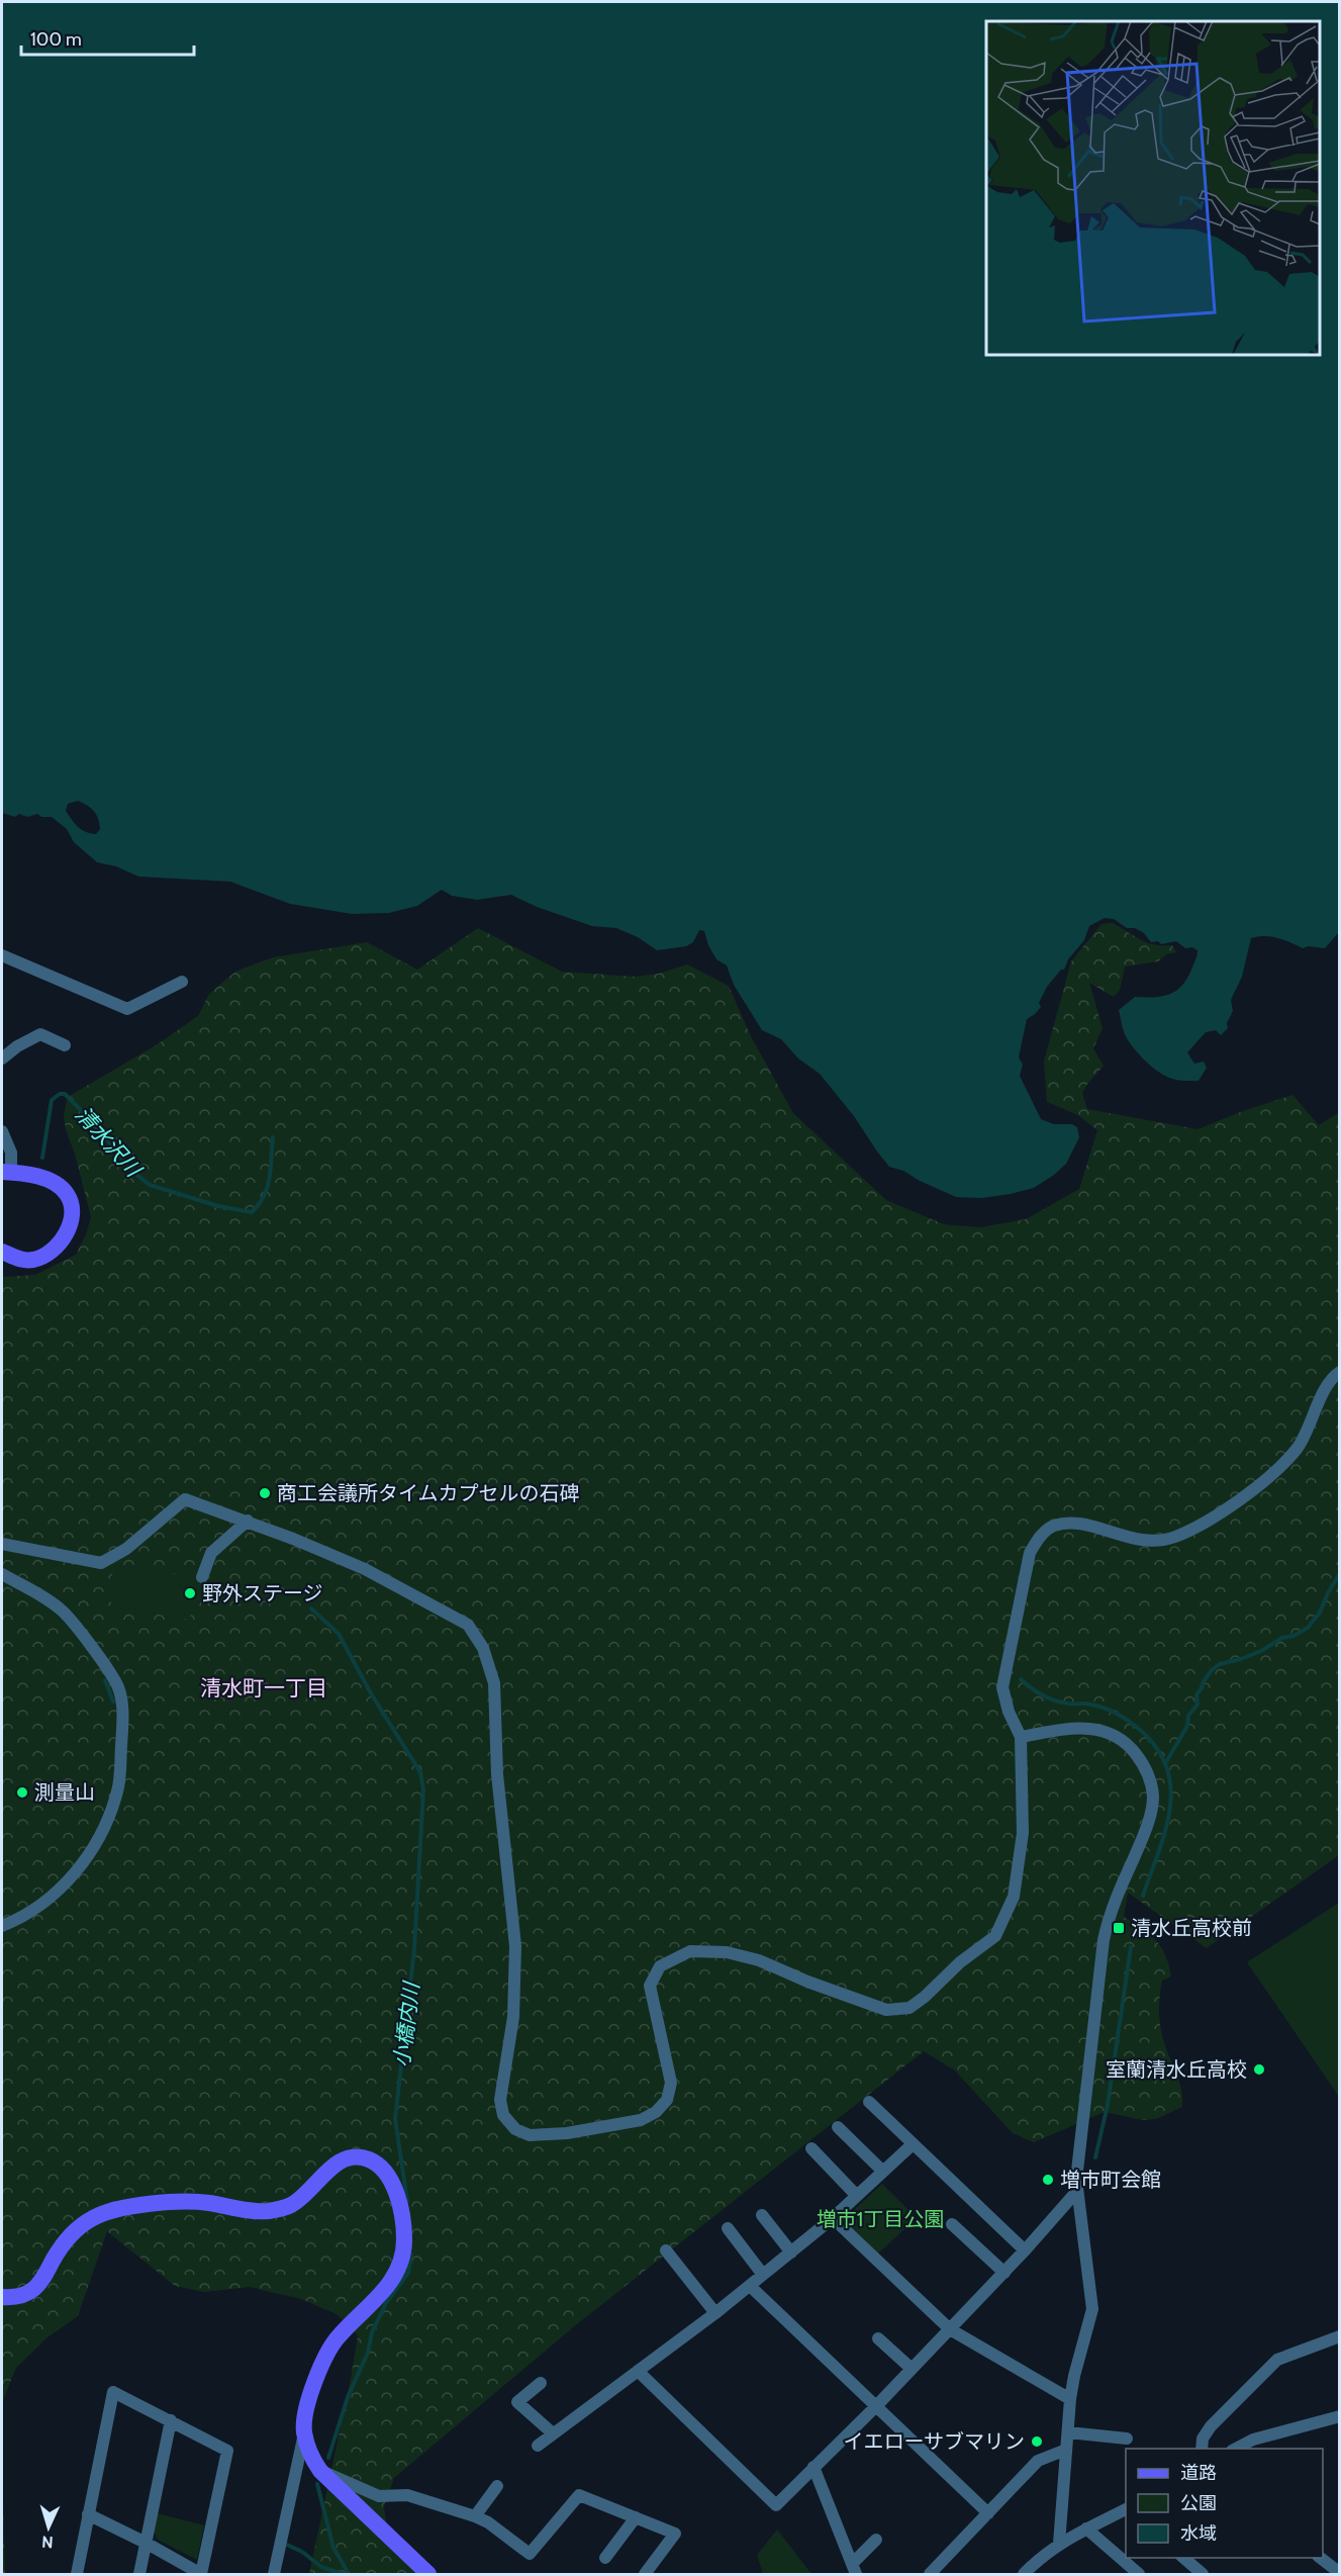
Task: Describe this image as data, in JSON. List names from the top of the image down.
{
  "districts": ["清水町一丁目"],
  "water": ["清水沢川", "小橋内川"],
  "parks": ["増市1丁目公園"],
  "places": {
    "other": [
      "商工会議所タイムカプセルの石碑",
      "野外ステージ",
      "測量山",
      "室蘭清水丘高校",
      "増市町会館",
      "イエローサブマリン"
    ],
    "transit": ["清水丘高校前"]
  },
  "legend": ["道路", "公園", "水域"],
  "scale_bar": "100 m",
  "north": "bottom"
}
